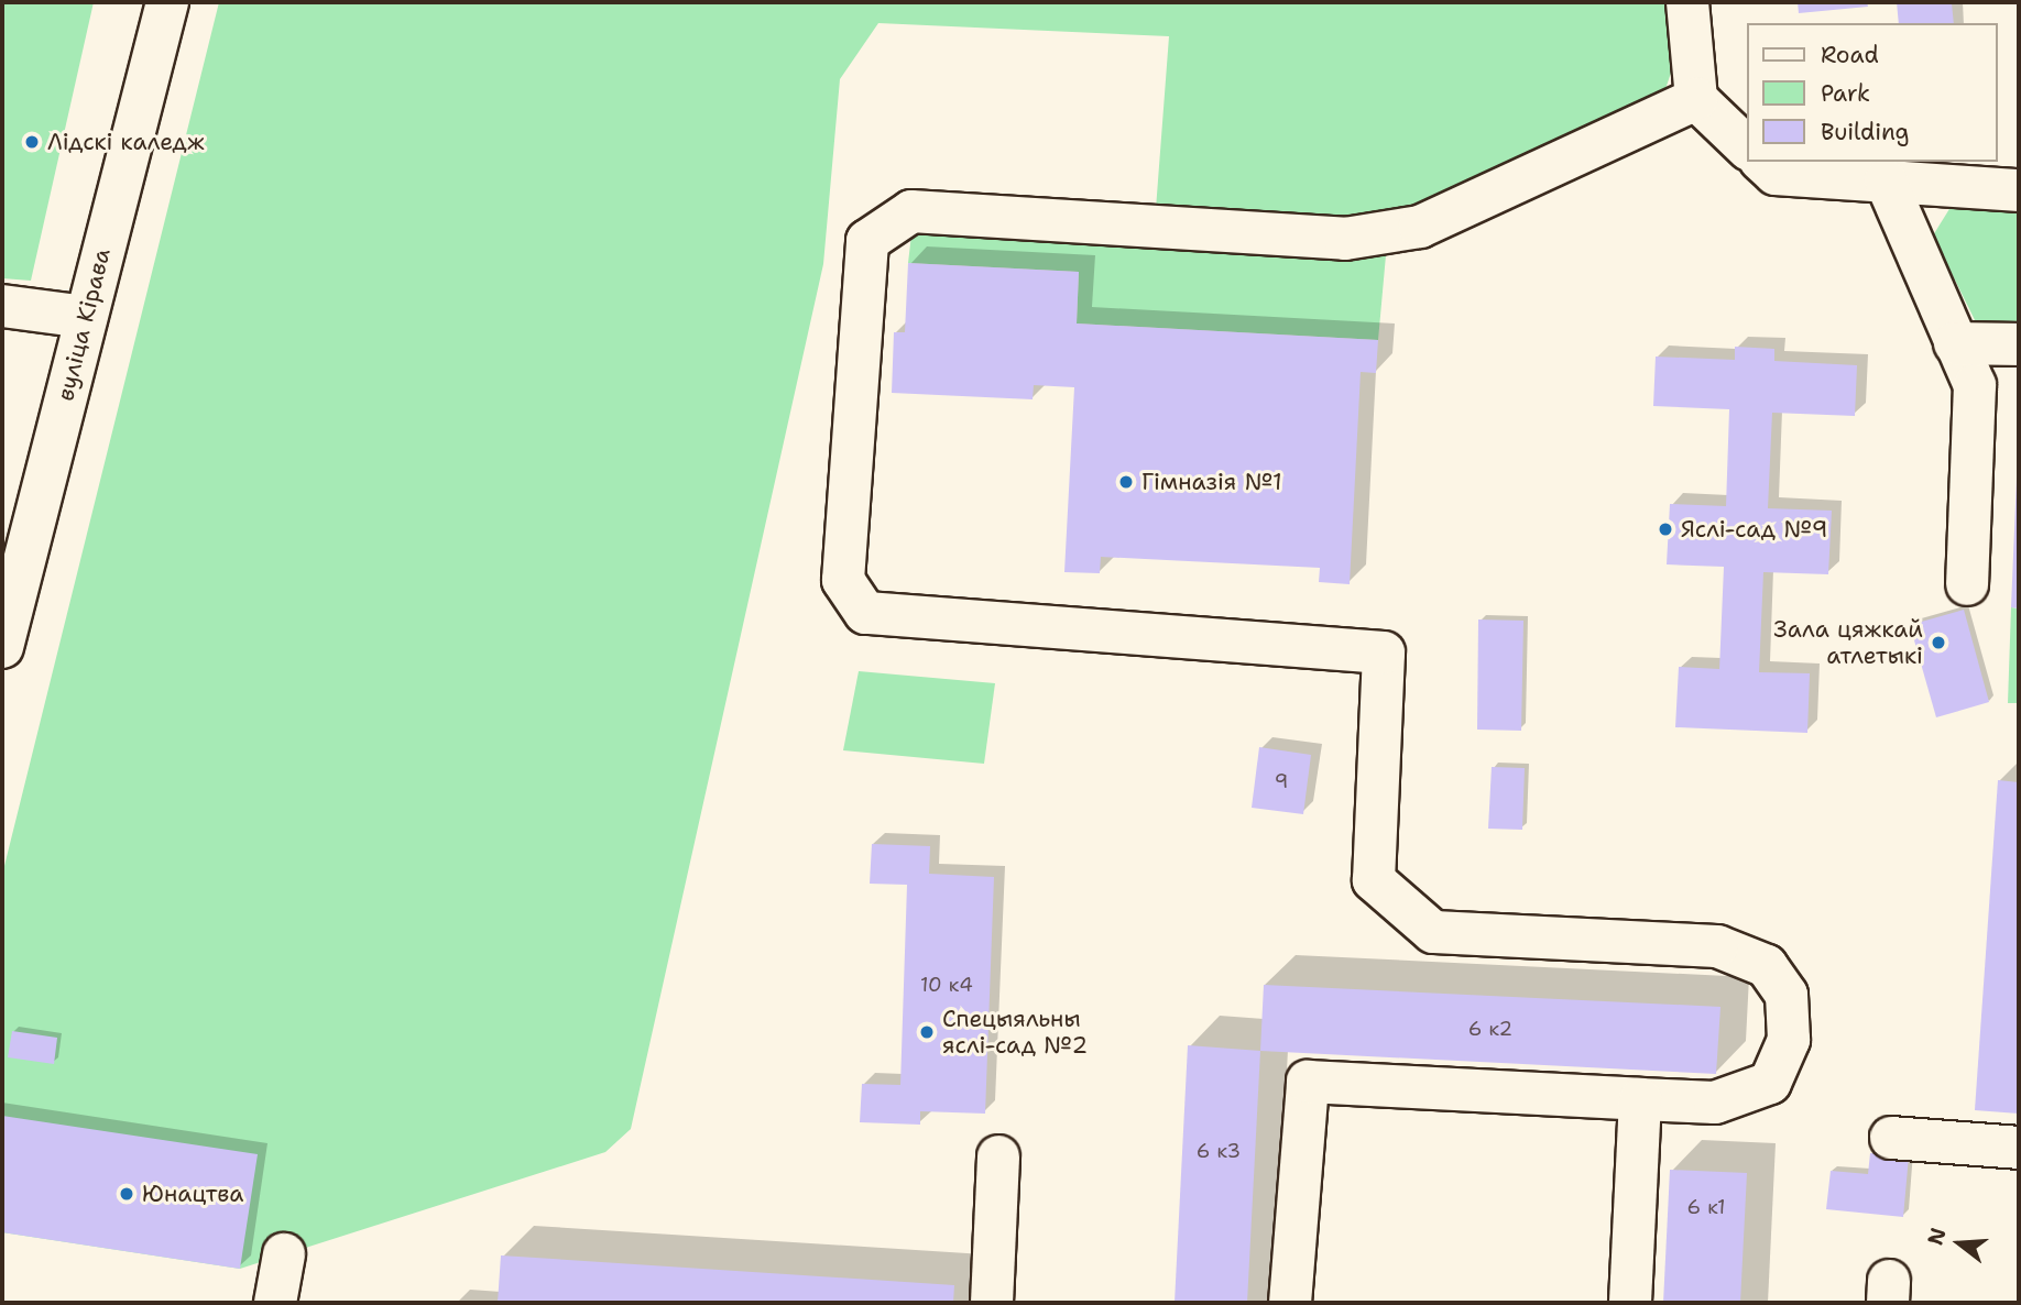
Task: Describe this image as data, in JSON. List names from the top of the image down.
{
  "streets": {
    "street": ["вуліца Кірава"]
  },
  "places": [
    "Лідскі каледж",
    "Гімназія №1",
    "Яслі-сад №9",
    "Зала цяжкай атлетыкі",
    "Спецыяльны яслі-сад №2",
    "Юнацтва"
  ],
  "house_numbers": [
    "9",
    "10 к4",
    "6 к2",
    "6 к3",
    "6 к1"
  ],
  "legend": ["Road", "Park", "Building"],
  "north": "left"
}
